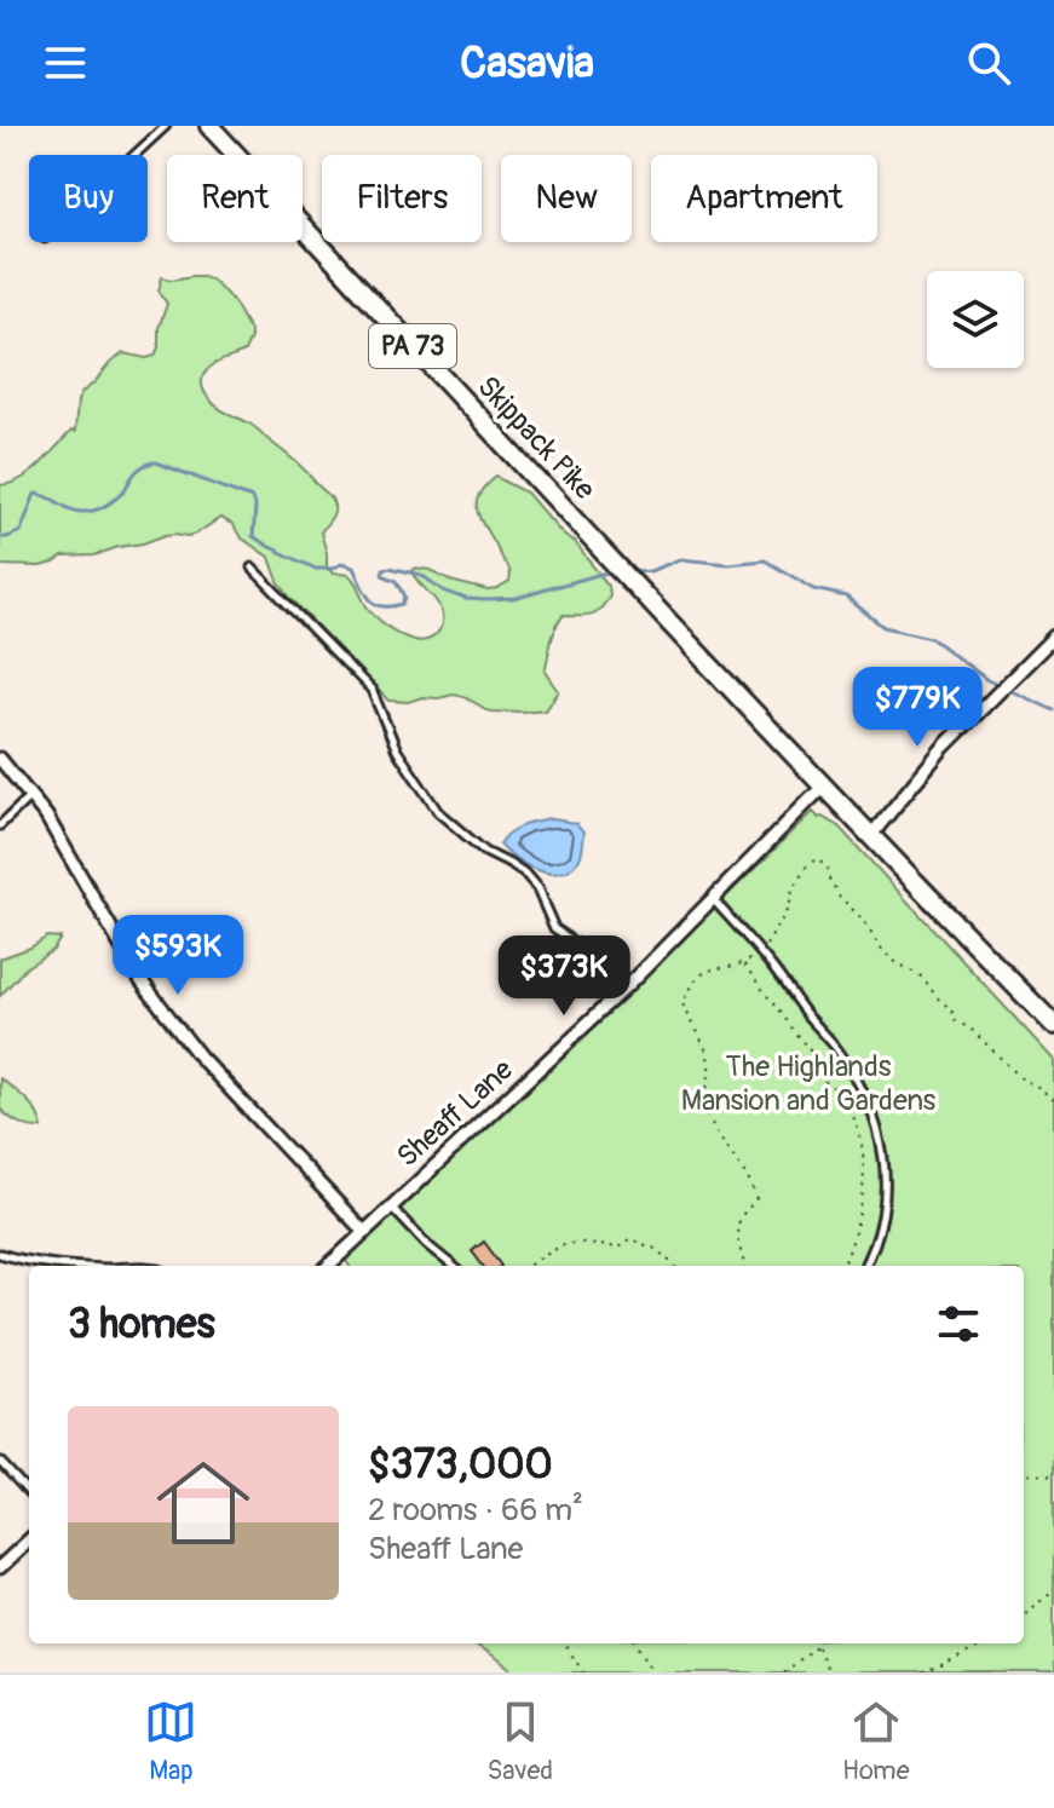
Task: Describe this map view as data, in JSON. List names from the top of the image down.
{
  "streets": {
    "main road": ["PA 73", "Skippack Pike"],
    "street": ["Sheaff Lane"]
  },
  "crossings": [
    ["PA 73", "Skippack Pike"],
    ["PA 73", "Sheaff Lane"],
    ["Skippack Pike", "Sheaff Lane"]
  ],
  "parks": ["The Highlands Mansion and Gardens"],
  "page": {
    "header": "Casavia",
    "chip": [
      "Buy",
      "Rent",
      "Filters",
      "New",
      "Apartment"
    ],
    "price": ["$779K", "$593K", "$373K"],
    "heading": "3 homes",
    "list": [
      {
        "name": "$373,000",
        "note": "2 rooms · 66 m² · Sheaff Lane"
      }
    ],
    "tabs": ["Map", "Saved", "Home"]
  }
}
